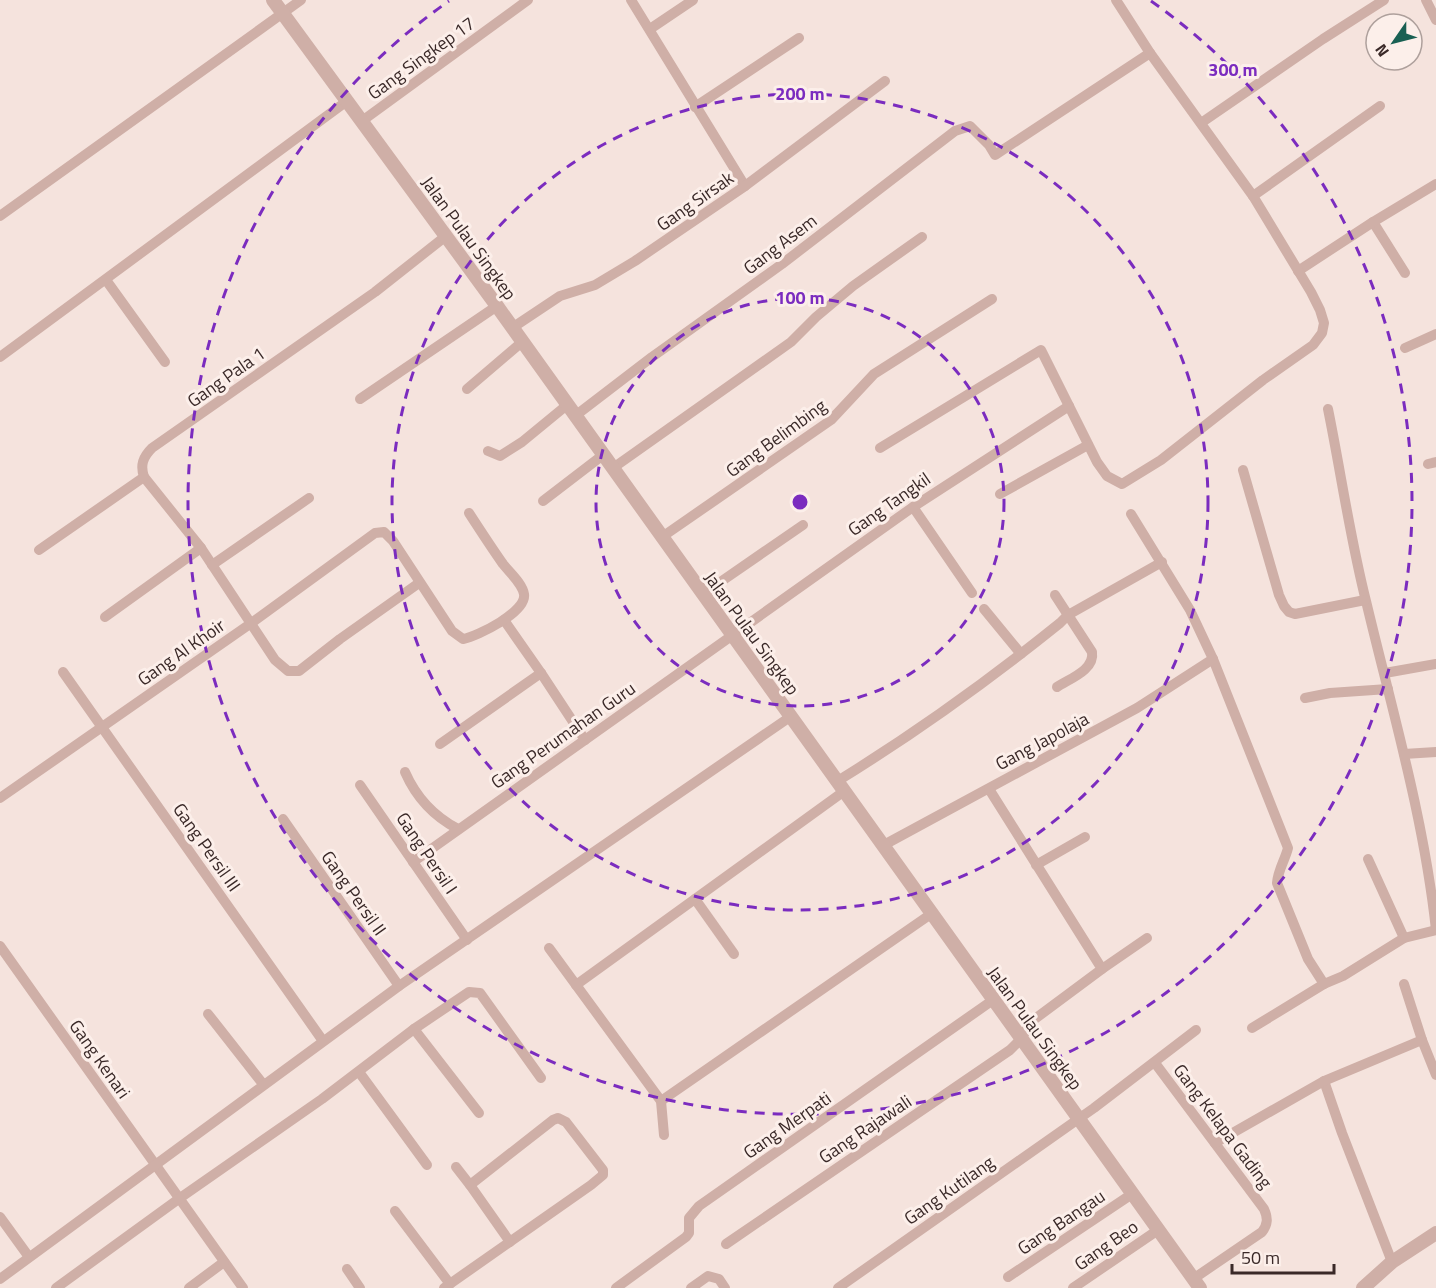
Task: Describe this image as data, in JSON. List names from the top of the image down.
{
  "streets": {
    "street": [
      "Gang Singkep 17",
      "Gang Sirsak",
      "Jalan Pulau Singkep",
      "Gang Asem",
      "Gang Pala 1",
      "Gang Belimbing",
      "Gang Tangkil",
      "Gang Al Khoir",
      "Gang Perumahan Guru",
      "Gang Japolaja",
      "Gang Persil III",
      "Gang Persil I",
      "Gang Persil II",
      "Gang Kenari",
      "Gang Merpati",
      "Gang Kelapa Gading",
      "Gang Rajawali",
      "Gang Kutilang",
      "Gang Bangau",
      "Gang Beo"
    ]
  },
  "crossings": [
    ["Gang Singkep 17", "Jalan Pulau Singkep"],
    ["Gang Sirsak", "Jalan Pulau Singkep"],
    ["Jalan Pulau Singkep", "Gang Asem"],
    ["Jalan Pulau Singkep", "Gang Pala 1"],
    ["Jalan Pulau Singkep", "Gang Belimbing"],
    ["Jalan Pulau Singkep", "Gang Tangkil"],
    ["Jalan Pulau Singkep", "Gang Perumahan Guru"],
    ["Jalan Pulau Singkep", "Gang Japolaja"],
    ["Jalan Pulau Singkep", "Gang Merpati"],
    ["Jalan Pulau Singkep", "Gang Kelapa Gading"],
    ["Jalan Pulau Singkep", "Gang Rajawali"],
    ["Jalan Pulau Singkep", "Gang Kutilang"],
    ["Jalan Pulau Singkep", "Gang Bangau"],
    ["Jalan Pulau Singkep", "Gang Beo"],
    ["Gang Tangkil", "Gang Perumahan Guru"],
    ["Gang Al Khoir", "Gang Persil III"],
    ["Gang Perumahan Guru", "Gang Persil I"],
    ["Gang Kelapa Gading", "Gang Kutilang"]
  ],
  "scale_bar": "50 m",
  "north": "bottom left",
  "rings": ["300 m", "200 m", "100 m"]
}
